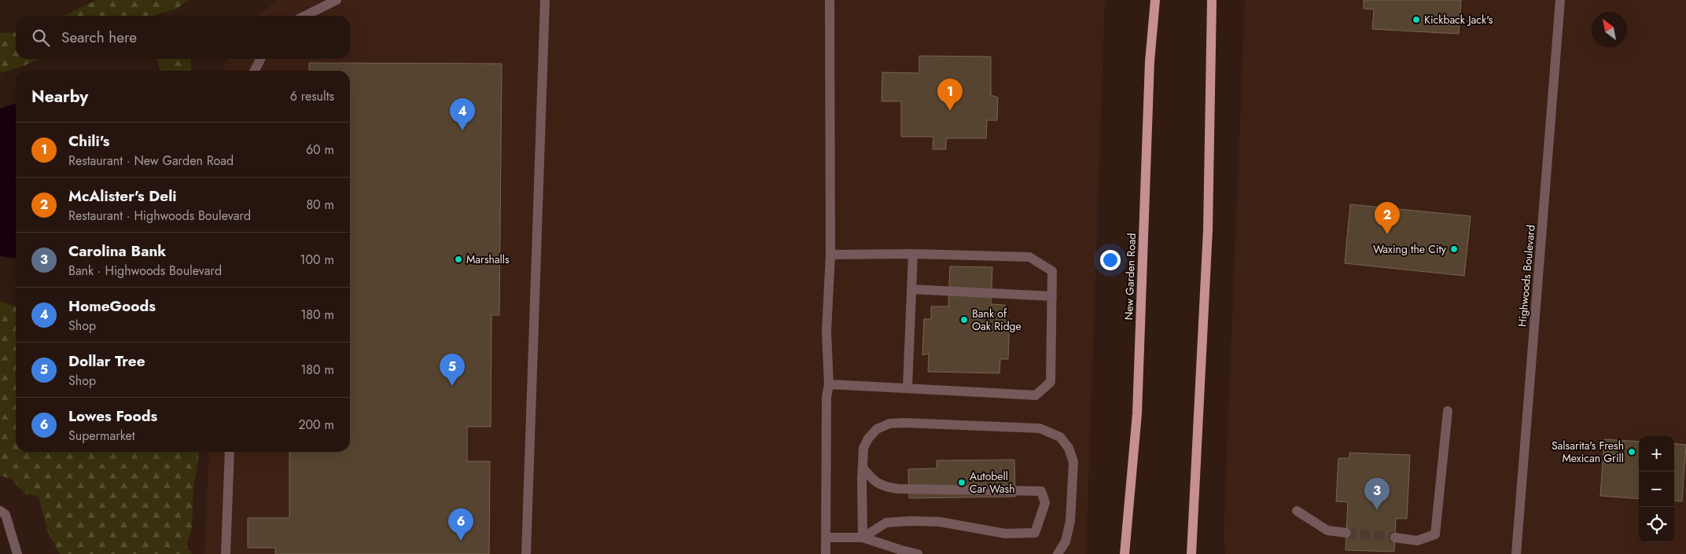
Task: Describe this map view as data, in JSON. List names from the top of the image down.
{
  "streets": {
    "main road": ["New Garden Road"],
    "street": ["Highwoods Boulevard"]
  },
  "places": [
    "Kickback Jack's",
    "Waxing the City",
    "Marshalls",
    "Bank of Oak Ridge",
    "Salsarita's Fresh Mexican Grill",
    "Autobell Car Wash"
  ],
  "north": "top left",
  "page": {
    "search": "Search here",
    "heading": ["Nearby", "6 results"],
    "pins": [
      "1",
      "4",
      "2",
      "5",
      "3",
      "6"
    ],
    "list": [
      {
        "mark": "1",
        "name": "Chili's",
        "note": "Restaurant · New Garden Road",
        "value": "60 m"
      },
      {
        "mark": "2",
        "name": "McAlister's Deli",
        "note": "Restaurant · Highwoods Boulevard",
        "value": "80 m"
      },
      {
        "mark": "3",
        "name": "Carolina Bank",
        "note": "Bank · Highwoods Boulevard",
        "value": "100 m"
      },
      {
        "mark": "4",
        "name": "HomeGoods",
        "note": "Shop",
        "value": "180 m"
      },
      {
        "mark": "5",
        "name": "Dollar Tree",
        "note": "Shop",
        "value": "180 m"
      },
      {
        "mark": "6",
        "name": "Lowes Foods",
        "note": "Supermarket",
        "value": "200 m"
      }
    ],
    "map_buttons": ["+", "−"]
  }
}
